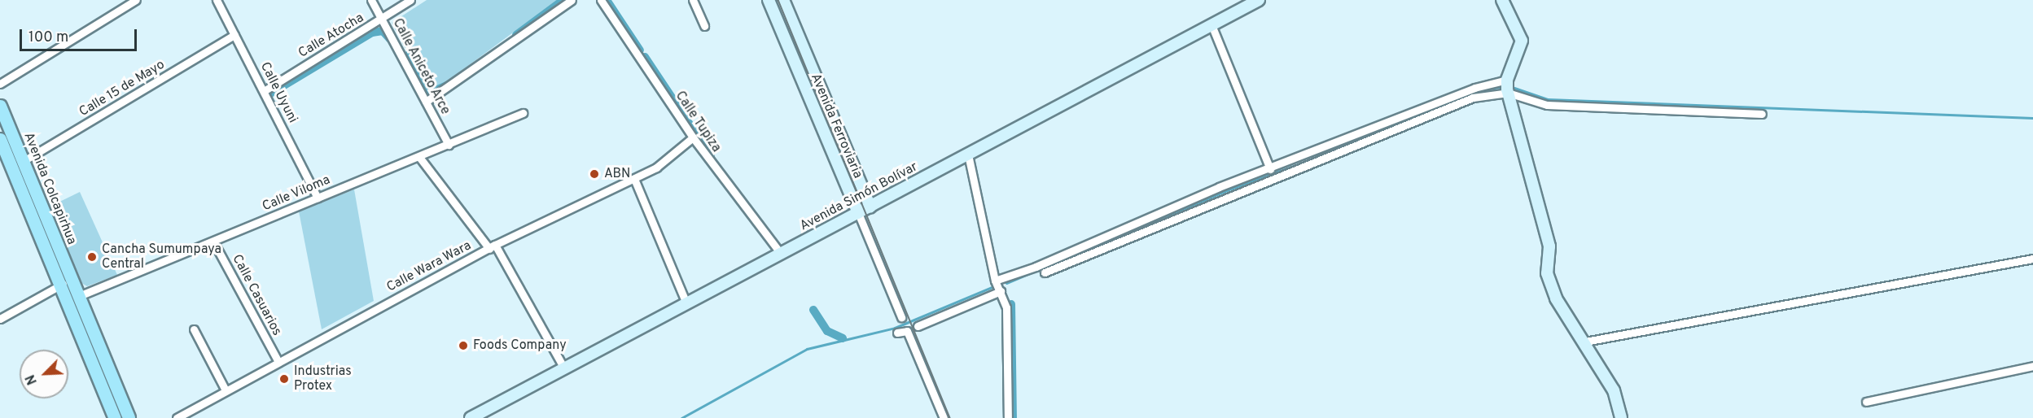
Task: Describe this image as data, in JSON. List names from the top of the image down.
{
  "streets": {
    "main road": ["Avenida Colcapirhua"],
    "street": [
      "Calle Atocha",
      "Calle Aniceto Arce",
      "Calle 15 de Mayo",
      "Calle Uyuni",
      "Calle Tupiza",
      "Avenida Ferroviaria",
      "Calle Viloma",
      "Avenida Simón Bolívar",
      "Calle Wara Wara",
      "Calle Casuarios"
    ]
  },
  "crossings": [
    ["Calle Atocha", "Calle Aniceto Arce"],
    ["Calle Atocha", "Calle Uyuni"],
    ["Calle Aniceto Arce", "Calle Viloma"],
    ["Calle 15 de Mayo", "Calle Uyuni"],
    ["Calle 15 de Mayo", "Avenida Colcapirhua"],
    ["Calle Uyuni", "Calle Viloma"],
    ["Calle Tupiza", "Avenida Simón Bolívar"],
    ["Calle Tupiza", "Calle Wara Wara"],
    ["Avenida Ferroviaria", "Avenida Simón Bolívar"],
    ["Avenida Colcapirhua", "Calle Viloma"],
    ["Calle Viloma", "Calle Casuarios"],
    ["Calle Wara Wara", "Calle Casuarios"]
  ],
  "places": [
    "ABN",
    "Cancha Sumumpaya Central",
    "Foods Company",
    "Industrias Protex"
  ],
  "scale_bar": "100 m",
  "north": "bottom left"
}
